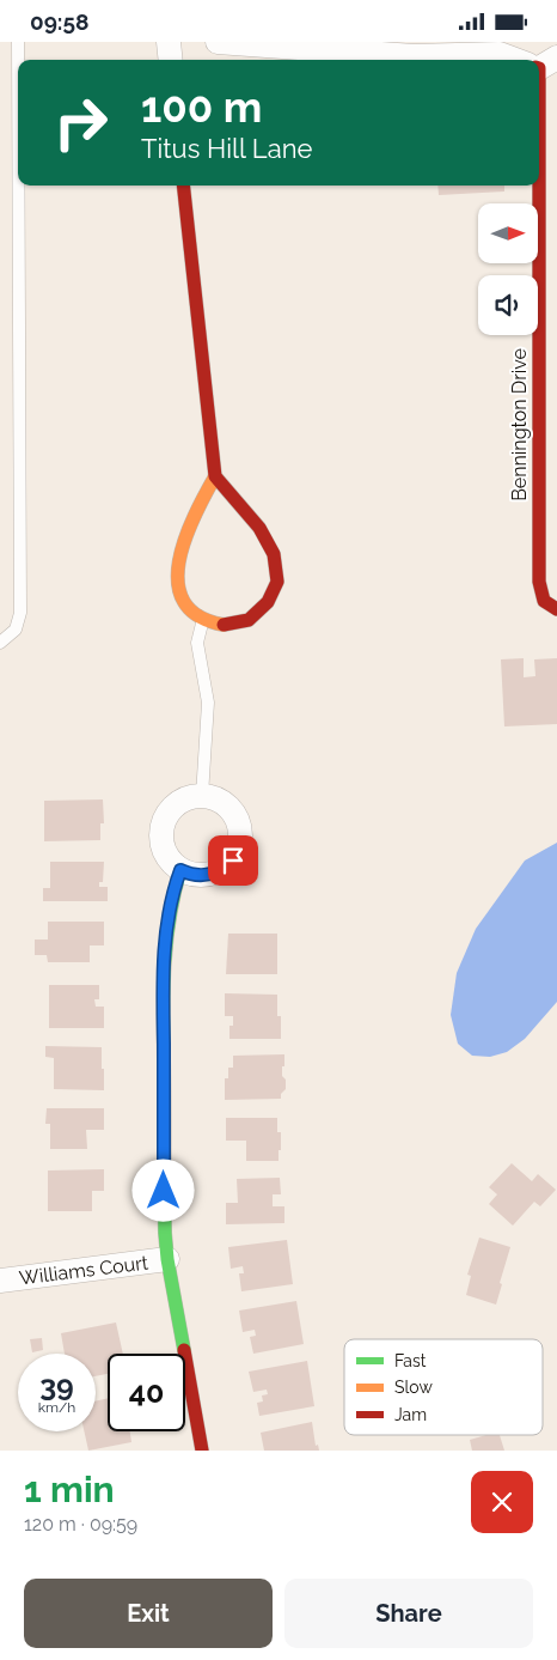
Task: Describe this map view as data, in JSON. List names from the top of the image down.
{
  "streets": {
    "street": ["Bennington Drive", "Williams Court"]
  },
  "legend": ["Fast", "Slow", "Jam"],
  "north": "right",
  "page": {
    "status": "09:58",
    "turn": ["100 m", "Titus Hill Lane"],
    "speed": "39 km/h",
    "limit": "40",
    "heading": ["1 min", "120 m · 09:59"],
    "buttons": ["Exit", "Share"]
  }
}
